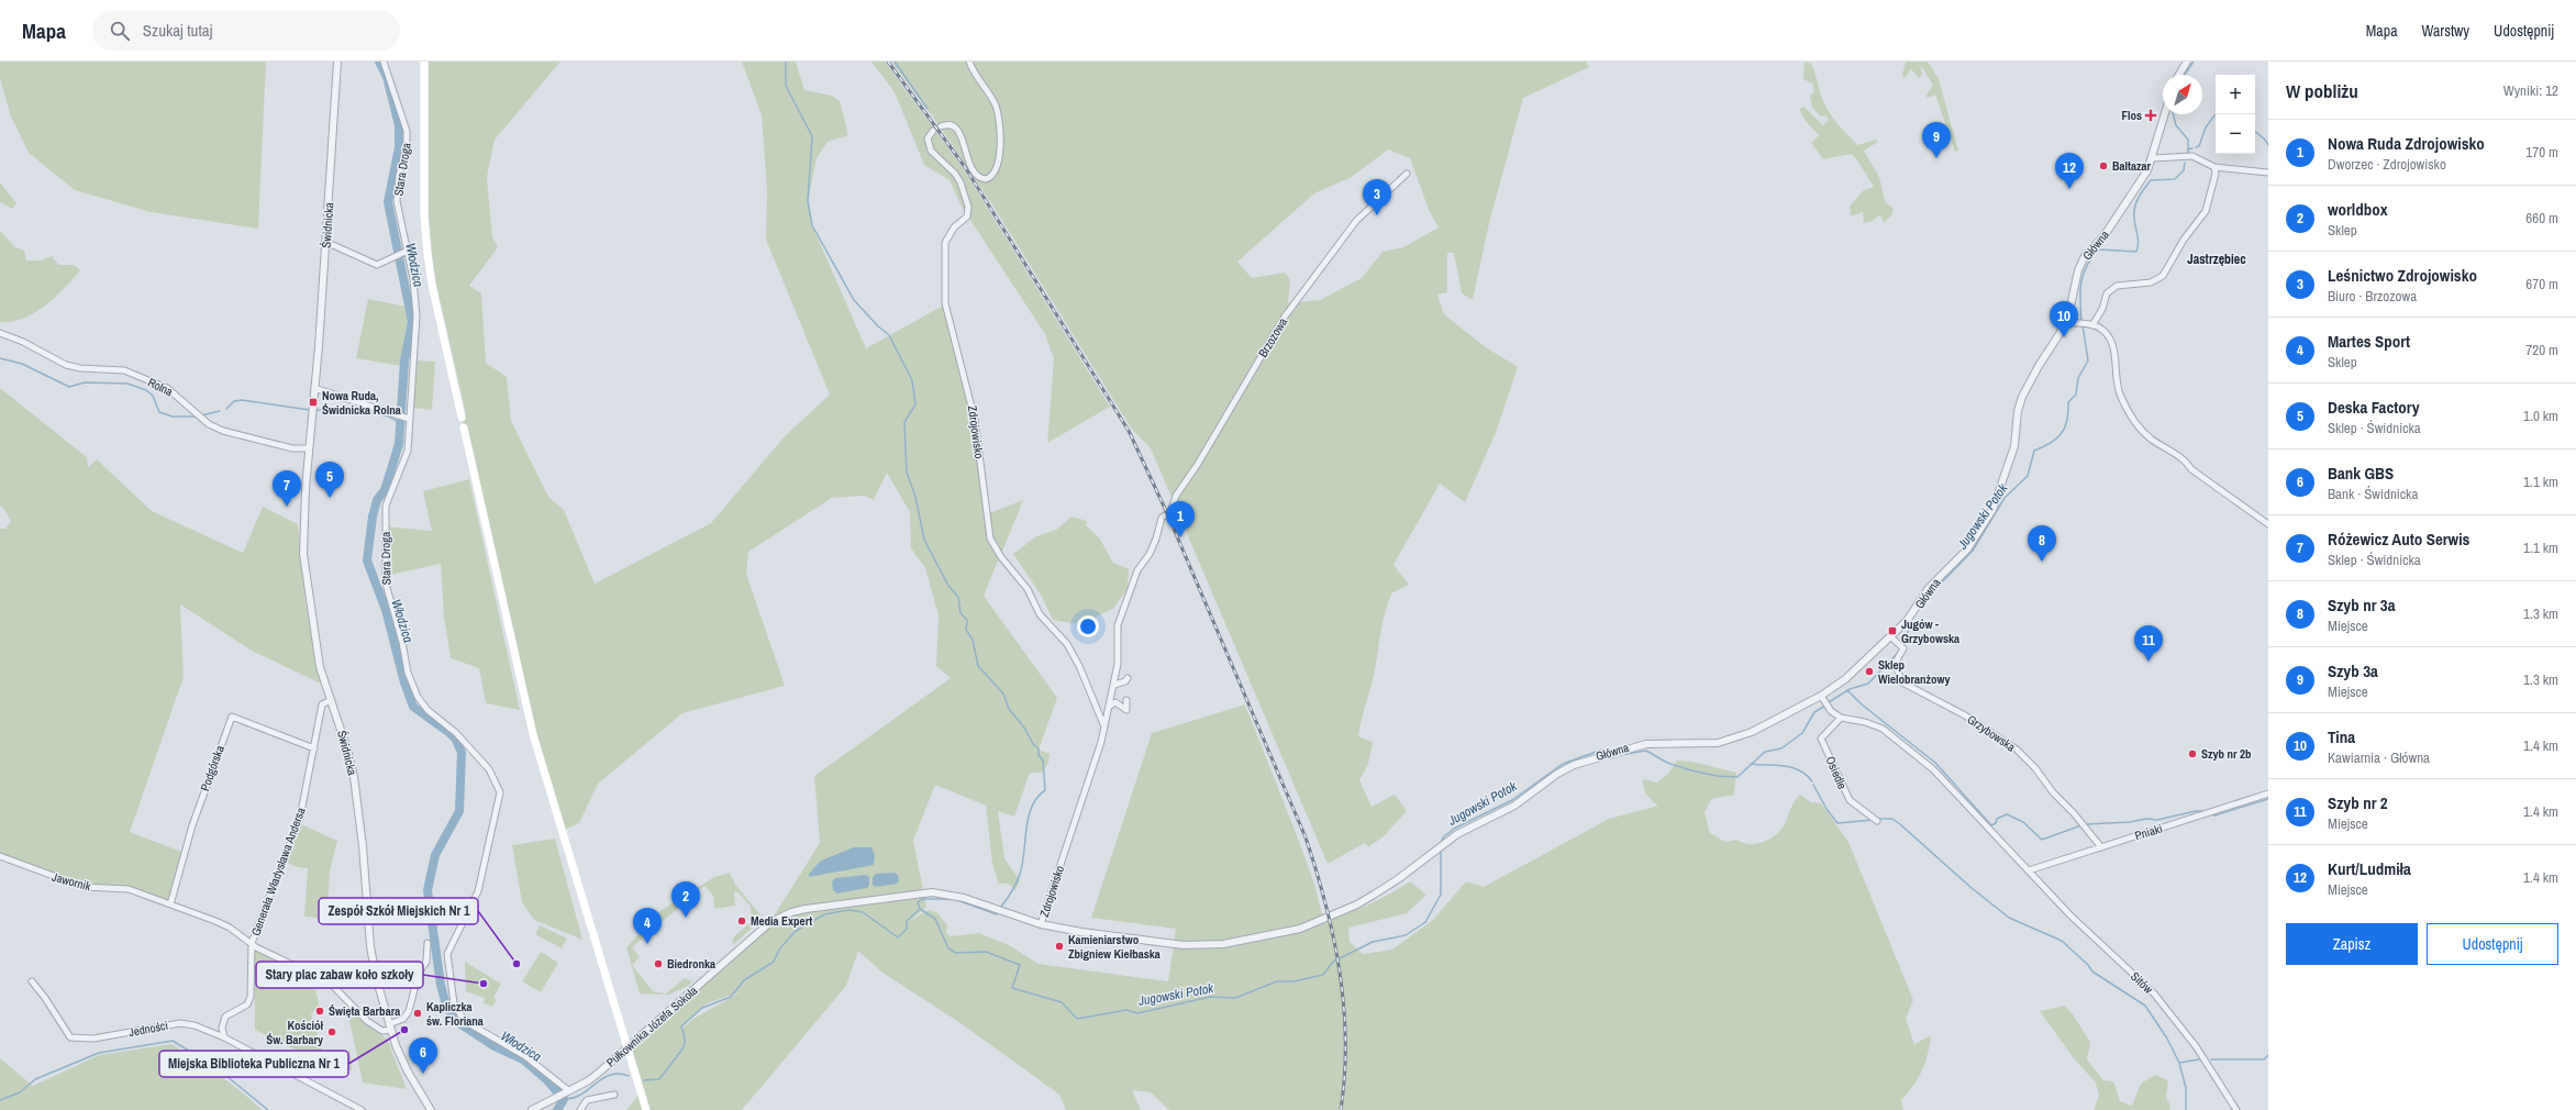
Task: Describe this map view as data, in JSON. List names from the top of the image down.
{
  "streets": {
    "street": [
      "Stara Droga",
      "Świdnicka",
      "Główna",
      "Brzozowa",
      "Rolna",
      "Zdrojowisko",
      "Grzybowska",
      "Podgórska",
      "Osiedle",
      "Pniaki",
      "Generała Władysława Andersa",
      "Jawornik",
      "Sitów",
      "Pułkownika Józefa Sokola",
      "Jedności"
    ]
  },
  "crossings": [
    ["Stara Droga", "Pułkownika Józefa Sokola"],
    ["Świdnicka", "Rolna"],
    ["Świdnicka", "Generała Władysława Andersa"],
    ["Świdnicka", "Jawornik"],
    ["Główna", "Zdrojowisko"],
    ["Główna", "Grzybowska"],
    ["Brzozowa", "Zdrojowisko"],
    ["Zdrojowisko", "Pułkownika Józefa Sokola"],
    ["Grzybowska", "Pniaki"],
    ["Podgórska", "Generała Władysława Andersa"],
    ["Podgórska", "Jawornik"],
    ["Pniaki", "Sitów"],
    ["Generała Władysława Andersa", "Jawornik"],
    ["Generała Władysława Andersa", "Jedności"]
  ],
  "districts": ["Jastrzębiec"],
  "water": ["Włodzica", "Jugowski Potok"],
  "places": {
    "health": ["Flos"],
    "other": [
      "Baltazar",
      "Sklep Wielobranżowy",
      "Szyb nr 2b",
      "Media Expert",
      "Kamieniarstwo Zbigniew Kiełbaska",
      "Zespół Szkół Miejskich Nr 1",
      "Biedronka",
      "Stary plac zabaw koło szkoły",
      "Święta Barbara",
      "Kapliczka św. Floriana",
      "Miejska Biblioteka Publiczna Nr 1",
      "Kościół Św. Barbary"
    ],
    "transit": ["Nowa Ruda, Świdnicka Rolna", "Jugów - Grzybowska"]
  },
  "north": "top right",
  "page": {
    "header": "Mapa",
    "search": "Szukaj tutaj",
    "nav": ["Mapa", "Warstwy", "Udostępnij"],
    "heading": ["W pobliżu", "Wyniki: 12"],
    "map_buttons": ["+", "−"],
    "list": [
      {
        "mark": "1",
        "name": "Nowa Ruda Zdrojowisko",
        "note": "Dworzec · Zdrojowisko",
        "value": "170 m"
      },
      {
        "mark": "2",
        "name": "worldbox",
        "note": "Sklep",
        "value": "660 m"
      },
      {
        "mark": "3",
        "name": "Leśnictwo Zdrojowisko",
        "note": "Biuro · Brzozowa",
        "value": "670 m"
      },
      {
        "mark": "4",
        "name": "Martes Sport",
        "note": "Sklep",
        "value": "720 m"
      },
      {
        "mark": "5",
        "name": "Deska Factory",
        "note": "Sklep · Świdnicka",
        "value": "1.0 km"
      },
      {
        "mark": "6",
        "name": "Bank GBS",
        "note": "Bank · Świdnicka",
        "value": "1.1 km"
      },
      {
        "mark": "7",
        "name": "Różewicz Auto Serwis",
        "note": "Sklep · Świdnicka",
        "value": "1.1 km"
      },
      {
        "mark": "8",
        "name": "Szyb nr 3a",
        "note": "Miejsce",
        "value": "1.3 km"
      },
      {
        "mark": "9",
        "name": "Szyb 3a",
        "note": "Miejsce",
        "value": "1.3 km"
      },
      {
        "mark": "10",
        "name": "Tina",
        "note": "Kawiarnia · Główna",
        "value": "1.4 km"
      },
      {
        "mark": "11",
        "name": "Szyb nr 2",
        "note": "Miejsce",
        "value": "1.4 km"
      },
      {
        "mark": "12",
        "name": "Kurt/Ludmiła",
        "note": "Miejsce",
        "value": "1.4 km"
      }
    ],
    "pins": [
      "9",
      "12",
      "3",
      "10",
      "5",
      "7",
      "1",
      "8",
      "11",
      "2",
      "4",
      "6"
    ],
    "buttons": ["Zapisz", "Udostępnij"]
  }
}
